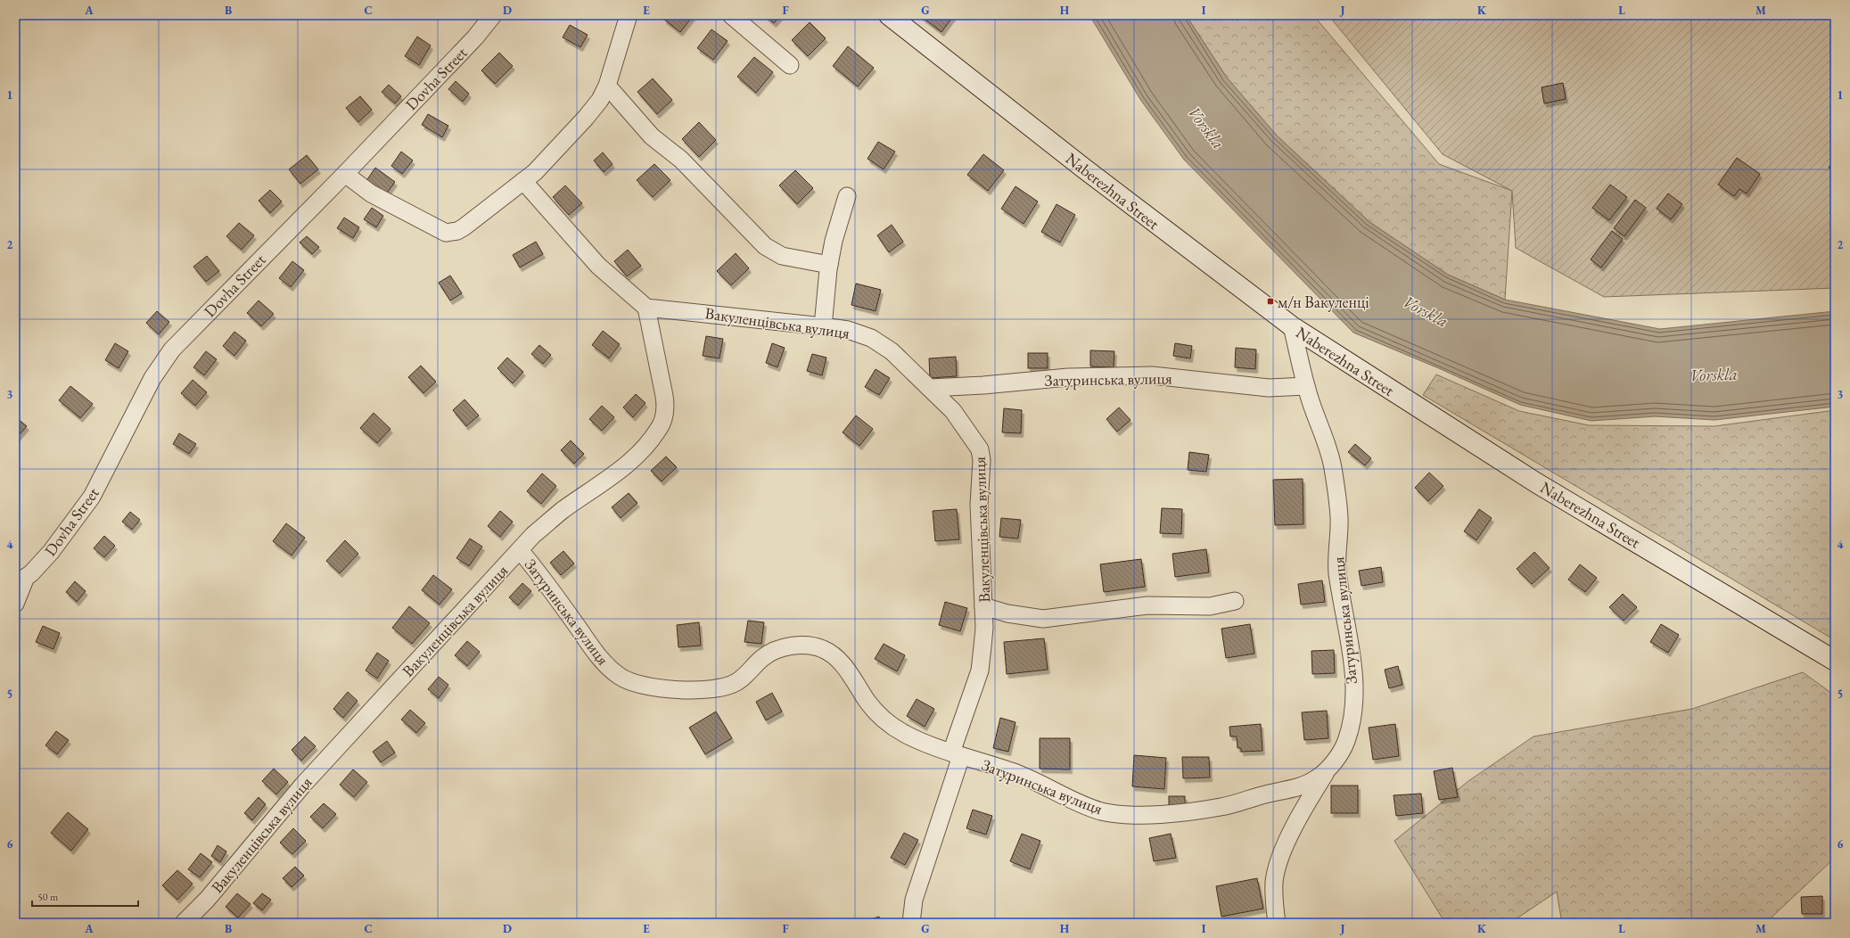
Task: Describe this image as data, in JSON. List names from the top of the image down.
{
  "streets": {
    "street": [
      "Dovha Street",
      "Naberezhna Street",
      "Вакуленцівська вулиця",
      "Затуринська вулиця"
    ]
  },
  "crossings": [
    ["Naberezhna Street", "Затуринська вулиця"],
    ["Вакуленцівська вулиця", "Затуринська вулиця"]
  ],
  "water": ["Vorskla"],
  "places": {
    "transit": ["м/н Вакуленці"]
  },
  "scale_bar": "50 m",
  "grid": {
    "columns": [
      "A",
      "B",
      "C",
      "D",
      "E",
      "F",
      "G",
      "H",
      "I",
      "J",
      "K",
      "L",
      "M"
    ],
    "rows": [
      "1",
      "2",
      "3",
      "4",
      "5",
      "6"
    ]
  }
}
